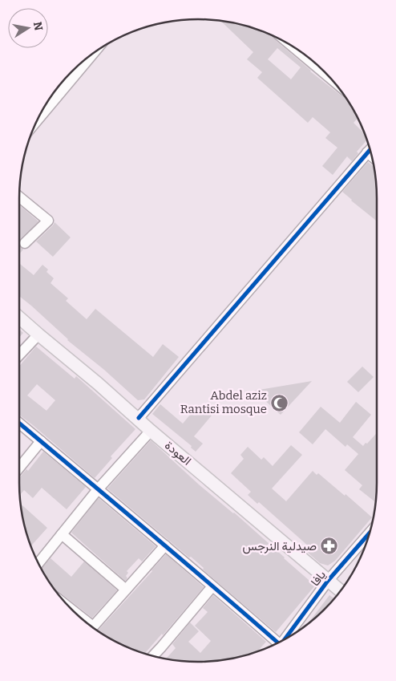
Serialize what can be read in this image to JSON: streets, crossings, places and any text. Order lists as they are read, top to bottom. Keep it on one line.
{"streets":{"main road":["العودة"],"street":["يافا"]},"crossings":[["العودة","يافا"]],"places":{"mosque":["Abdel aziz Rantisi mosque"],"pharmacy":["صيدلية النرجس"]},"north":"right"}
